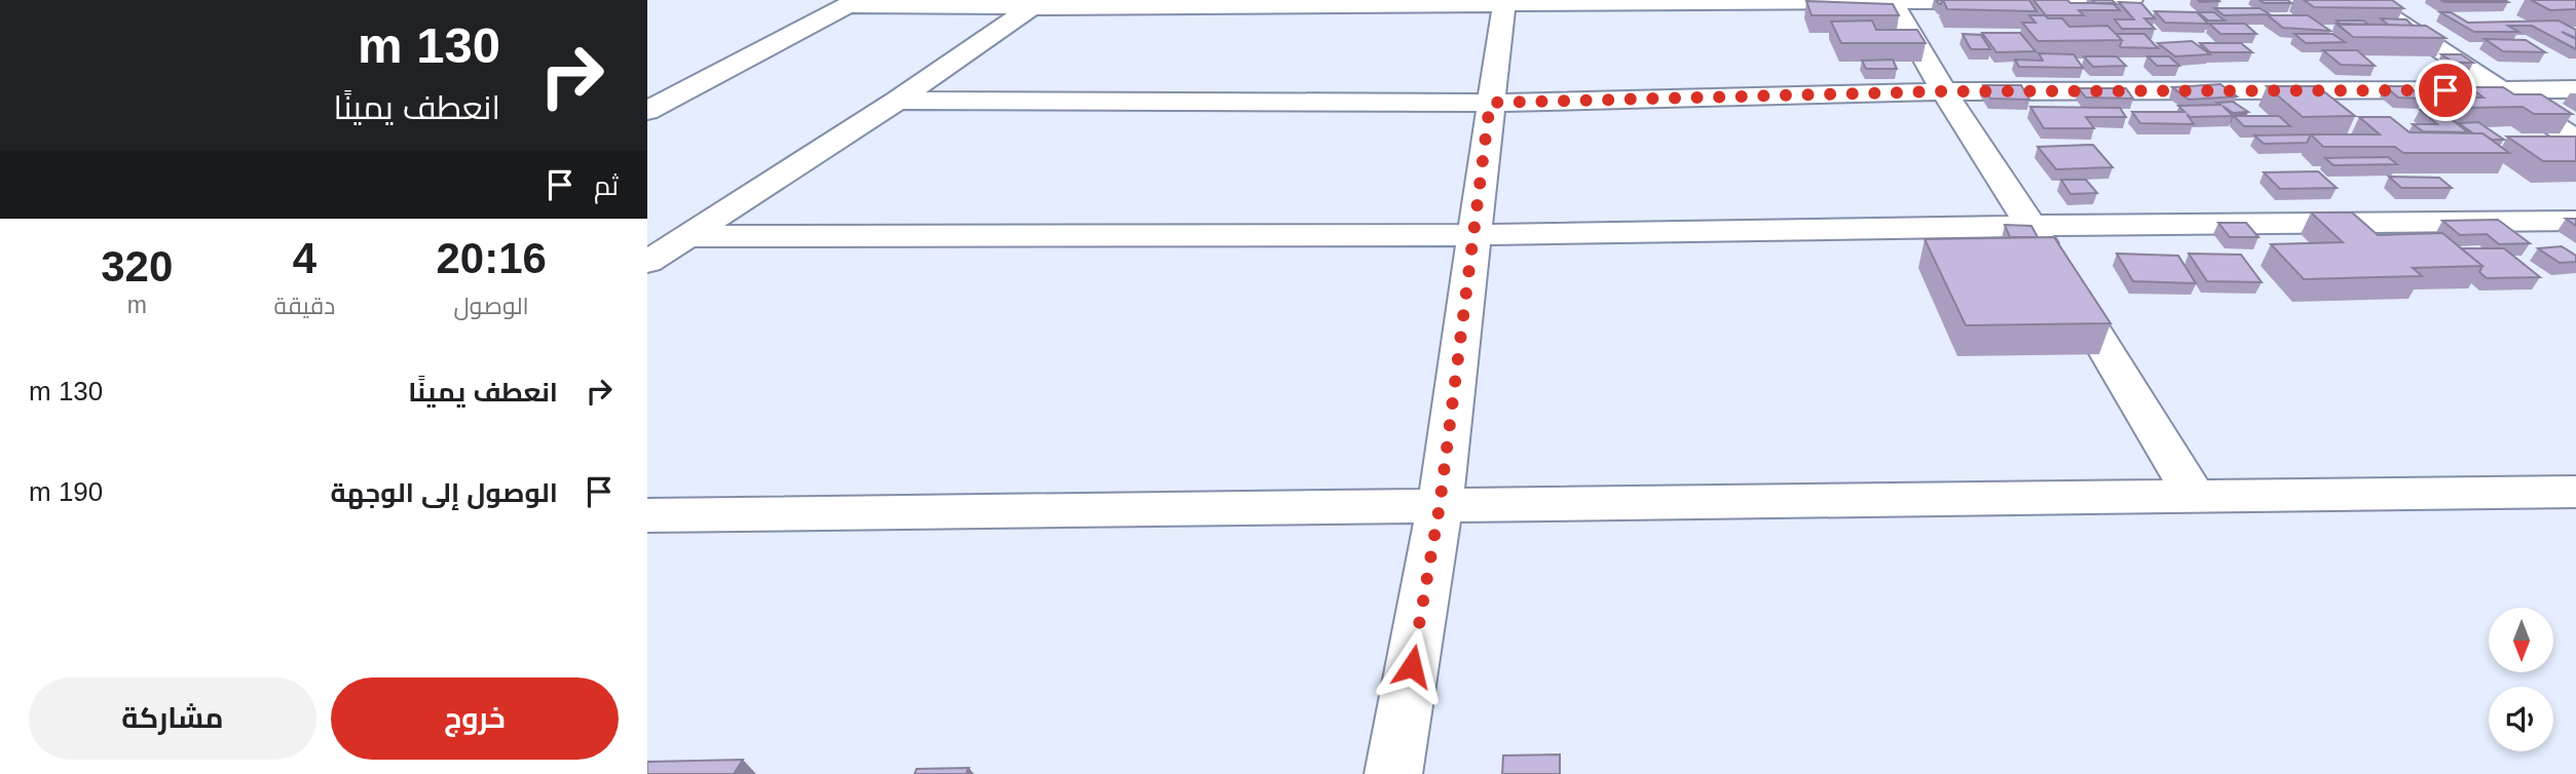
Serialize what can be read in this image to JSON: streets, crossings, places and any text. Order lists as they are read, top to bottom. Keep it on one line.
{"north":"bottom","page":{"turn":["130 m","انعطف يمينًا"],"then":"ثم","eta":["20:16","الوصول","4","دقيقة","320","m"],"list":[{"name":"انعطف يمينًا","value":"130 m"},{"name":"الوصول إلى الوجهة","value":"190 m"}],"buttons":["خروج","مشاركة"]}}
